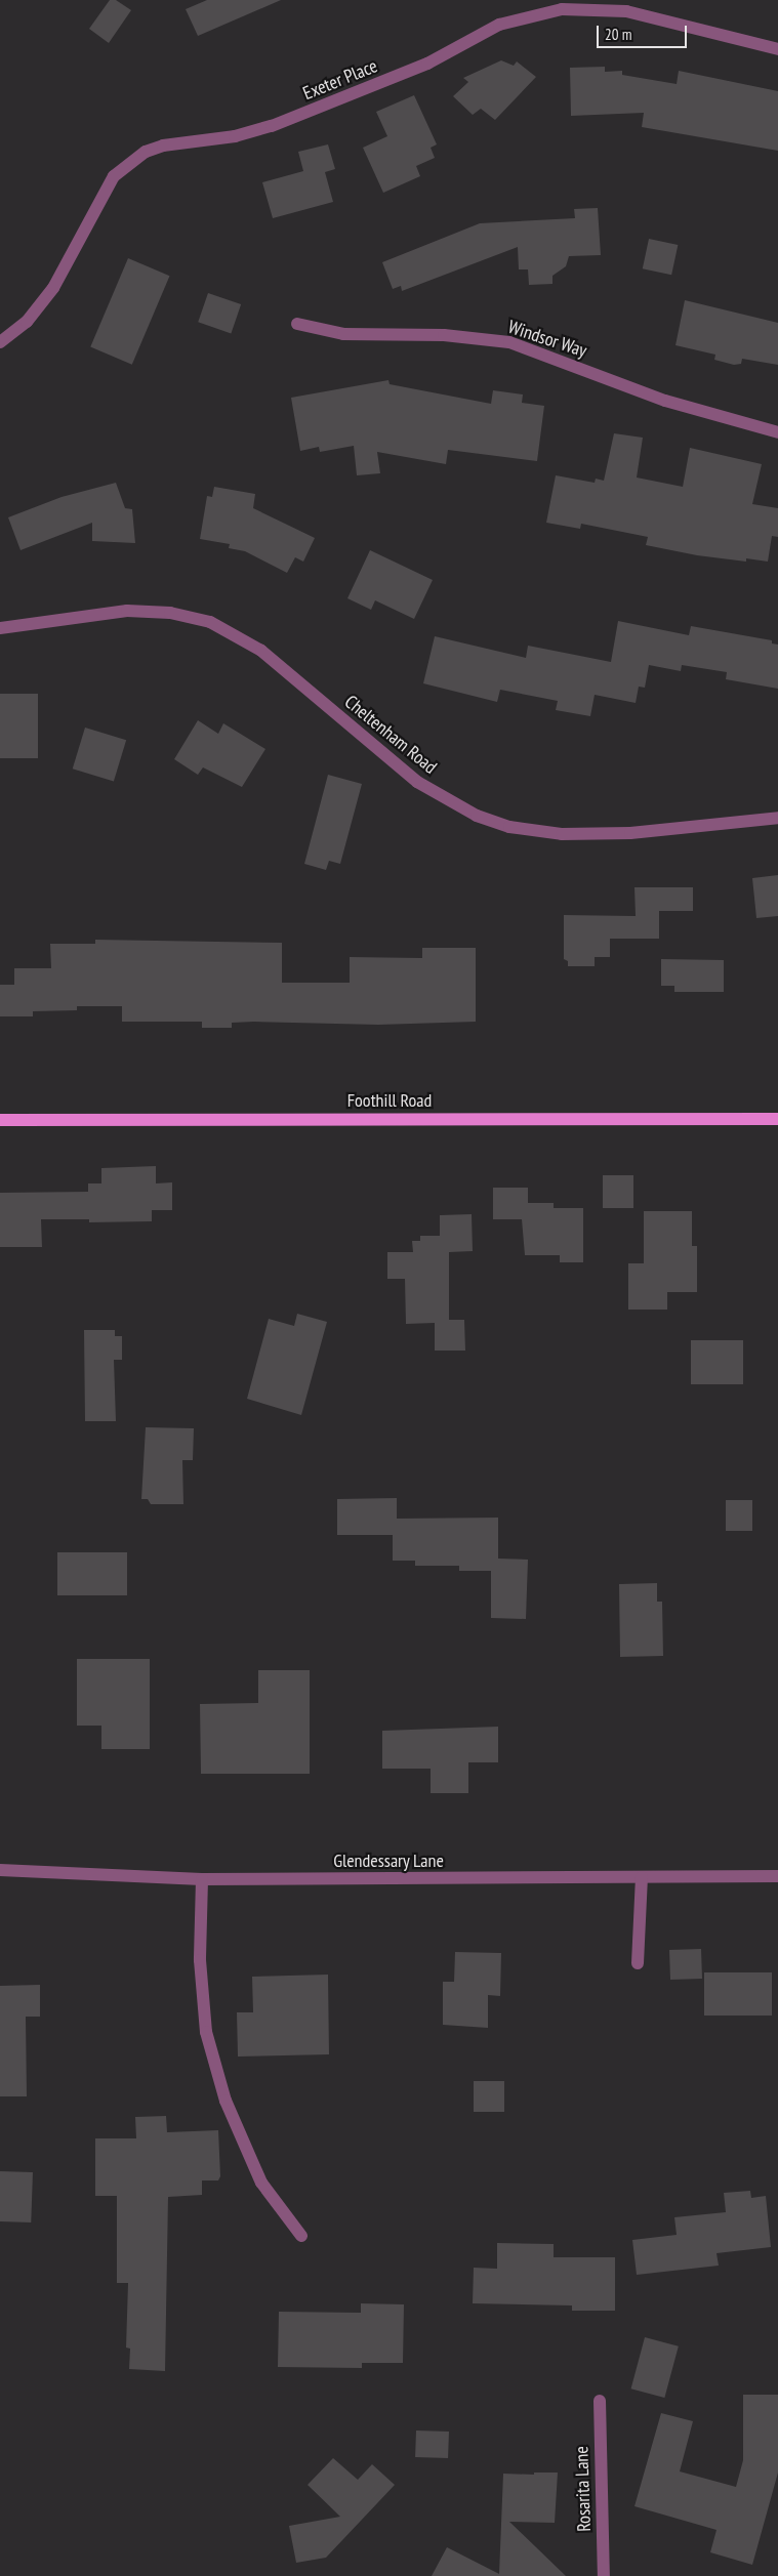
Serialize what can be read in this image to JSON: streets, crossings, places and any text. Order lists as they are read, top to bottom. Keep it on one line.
{"streets":{"main road":["Foothill Road"],"street":["Exeter Place","Windsor Way","Cheltenham Road","Glendessary Lane","Rosarita Lane"]},"scale_bar":"20 m"}
